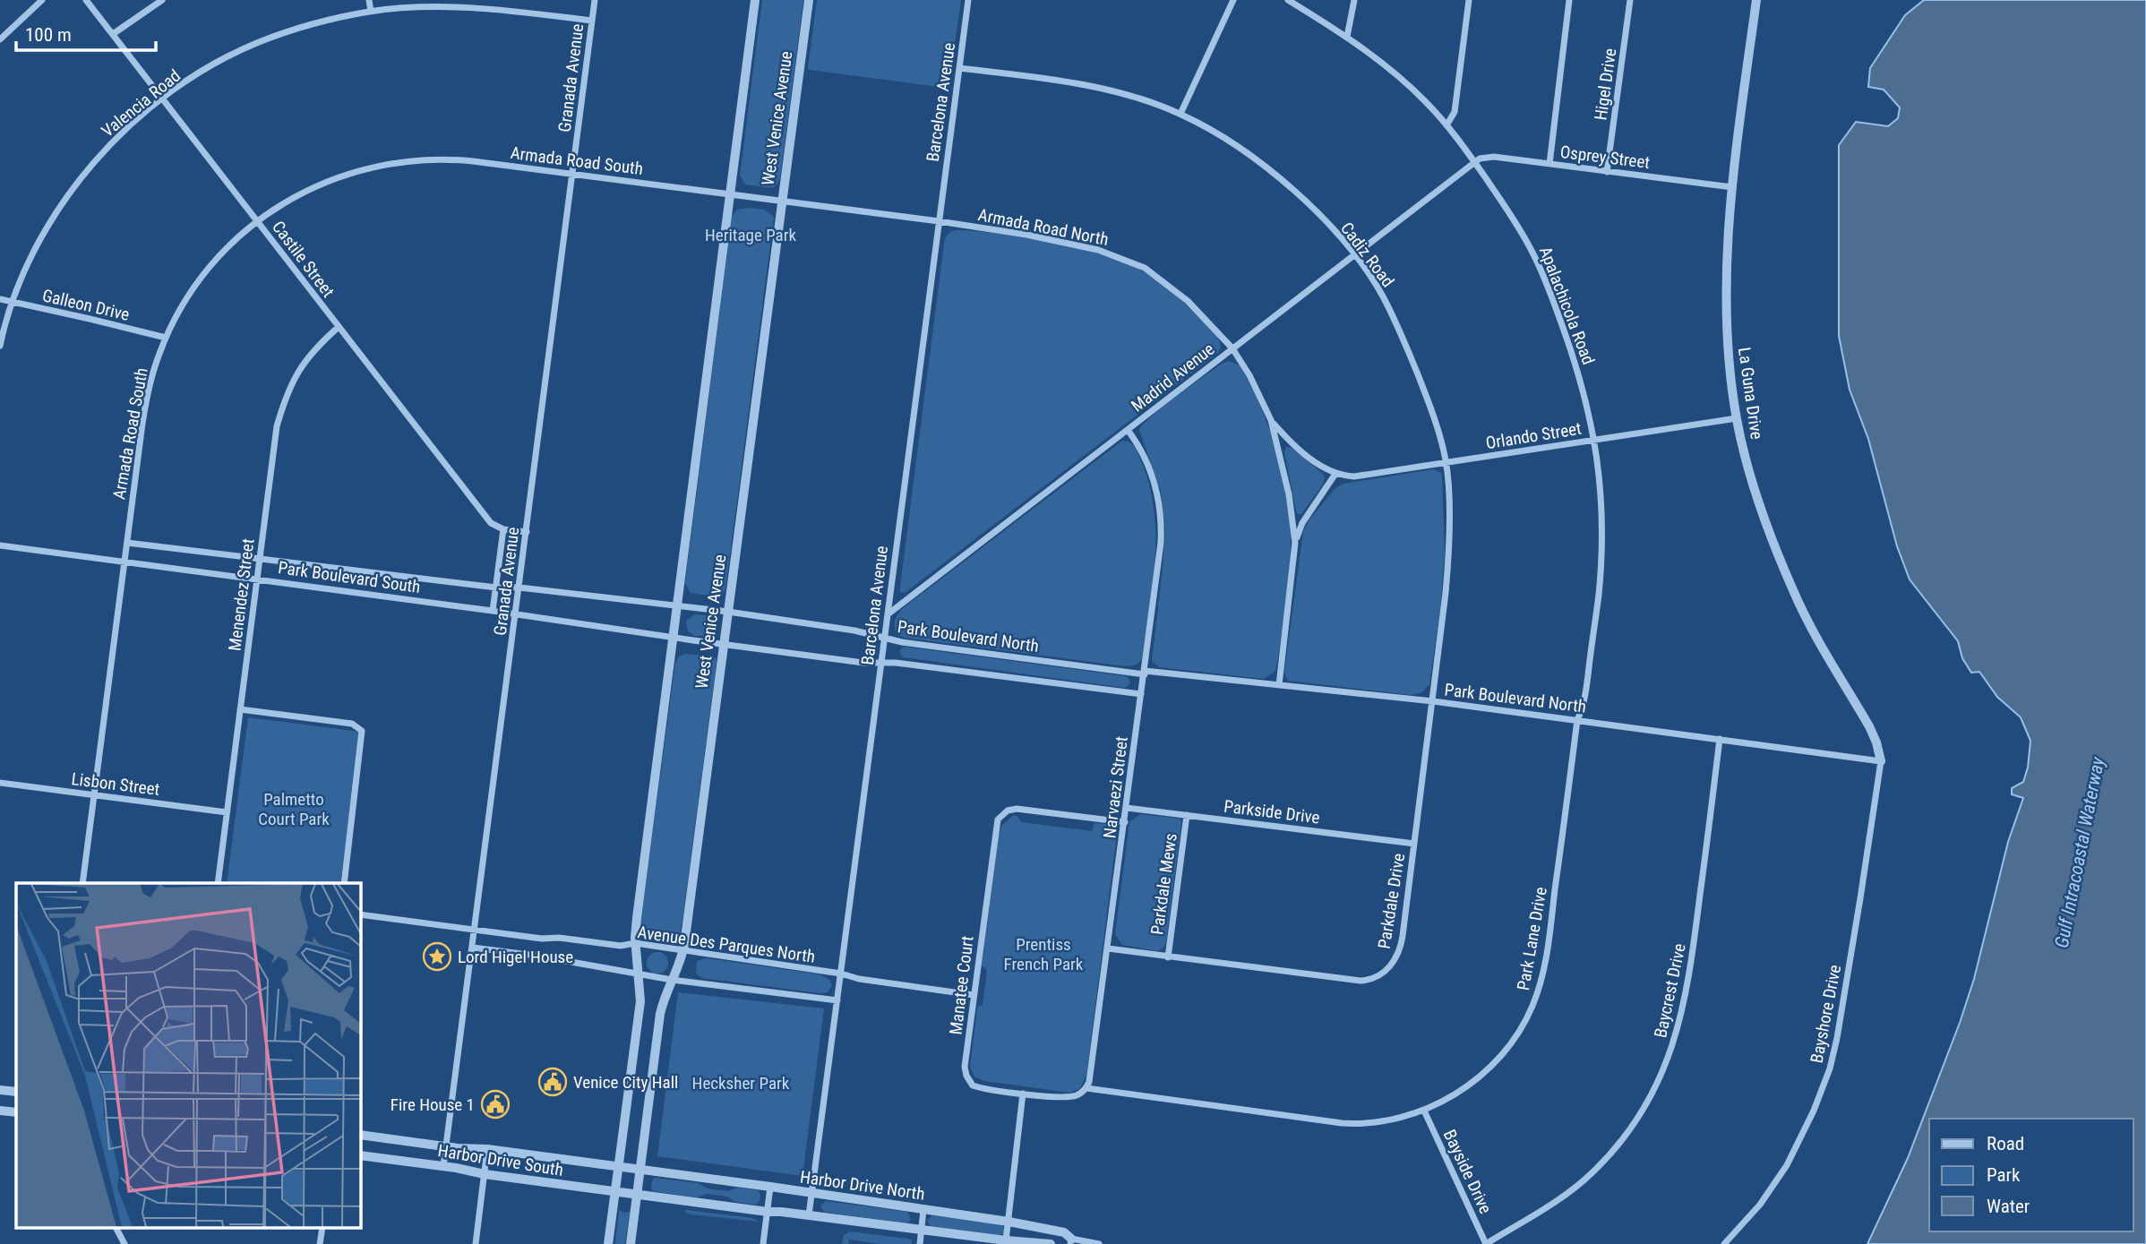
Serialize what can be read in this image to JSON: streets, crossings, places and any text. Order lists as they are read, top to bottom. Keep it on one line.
{"streets":{"street":["Granada Avenue","Higel Drive","Barcelona Avenue","Valencia Road","West Venice Avenue","Osprey Street","Armada Road South","Armada Road North","Cadiz Road","Castile Street","Galleon Drive","Apalachicola Road","Madrid Avenue","La Guna Drive","Orlando Street","Park Boulevard South","Menendez Street","Park Boulevard North","Lisbon Street","Narvaezi Street","Parkside Drive","Parkdale Mews","Parkdale Drive","Park Lane Drive","Avenue Des Parques North","Manatee Court","Baycrest Drive","Bayshore Drive","Harbor Drive South","Bayside Drive","Harbor Drive North"]},"crossings":[["Granada Avenue","Valencia Road"],["Granada Avenue","Armada Road South"],["Granada Avenue","Park Boulevard South"],["Granada Avenue","Avenue Des Parques North"],["Granada Avenue","Harbor Drive South"],["Higel Drive","Osprey Street"],["Barcelona Avenue","Armada Road North"],["Barcelona Avenue","Cadiz Road"],["Barcelona Avenue","Madrid Avenue"],["Barcelona Avenue","Park Boulevard North"],["Barcelona Avenue","Avenue Des Parques North"],["Barcelona Avenue","Harbor Drive North"],["Valencia Road","Castile Street"],["Valencia Road","Galleon Drive"],["West Venice Avenue","Armada Road South"],["West Venice Avenue","Armada Road North"],["West Venice Avenue","Park Boulevard South"],["West Venice Avenue","Park Boulevard North"],["West Venice Avenue","Avenue Des Parques North"],["West Venice Avenue","Harbor Drive South"],["West Venice Avenue","Harbor Drive North"],["Osprey Street","Apalachicola Road"],["Osprey Street","Madrid Avenue"],["Osprey Street","La Guna Drive"],["Armada Road South","Armada Road North"],["Armada Road South","Castile Street"],["Armada Road South","Galleon Drive"],["Armada Road South","Park Boulevard South"],["Armada Road South","Lisbon Street"],["Armada Road North","Madrid Avenue"],["Armada Road North","Park Boulevard North"],["Cadiz Road","Madrid Avenue"],["Cadiz Road","Orlando Street"],["Cadiz Road","Park Boulevard North"],["Cadiz Road","Parkdale Drive"],["Castile Street","Menendez Street"],["Apalachicola Road","Madrid Avenue"],["Apalachicola Road","Orlando Street"],["Apalachicola Road","Park Boulevard North"],["Apalachicola Road","Park Lane Drive"],["Madrid Avenue","Narvaezi Street"],["La Guna Drive","Orlando Street"],["La Guna Drive","Park Boulevard North"],["La Guna Drive","Bayshore Drive"],["Park Boulevard South","Menendez Street"],["Park Boulevard South","Park Boulevard North"],["Menendez Street","Lisbon Street"],["Park Boulevard North","Narvaezi Street"],["Park Boulevard North","Parkdale Drive"],["Park Boulevard North","Park Lane Drive"],["Park Boulevard North","Baycrest Drive"],["Park Boulevard North","Bayshore Drive"],["Narvaezi Street","Parkside Drive"],["Narvaezi Street","Parkdale Drive"],["Narvaezi Street","Park Lane Drive"],["Narvaezi Street","Manatee Court"],["Parkside Drive","Parkdale Mews"],["Parkside Drive","Parkdale Drive"],["Parkdale Mews","Parkdale Drive"],["Park Lane Drive","Bayside Drive"],["Avenue Des Parques North","Manatee Court"],["Baycrest Drive","Bayside Drive"],["Harbor Drive South","Harbor Drive North"]],"water":["Gulf Intracoastal Waterway"],"parks":["Heritage Park","Palmetto Court Park","Prentiss French Park","Hecksher Park"],"places":{"place":["Lord Higel House"],"public building":["Venice City Hall","Fire House 1"]},"legend":["Road","Park","Water"],"scale_bar":"100 m"}
